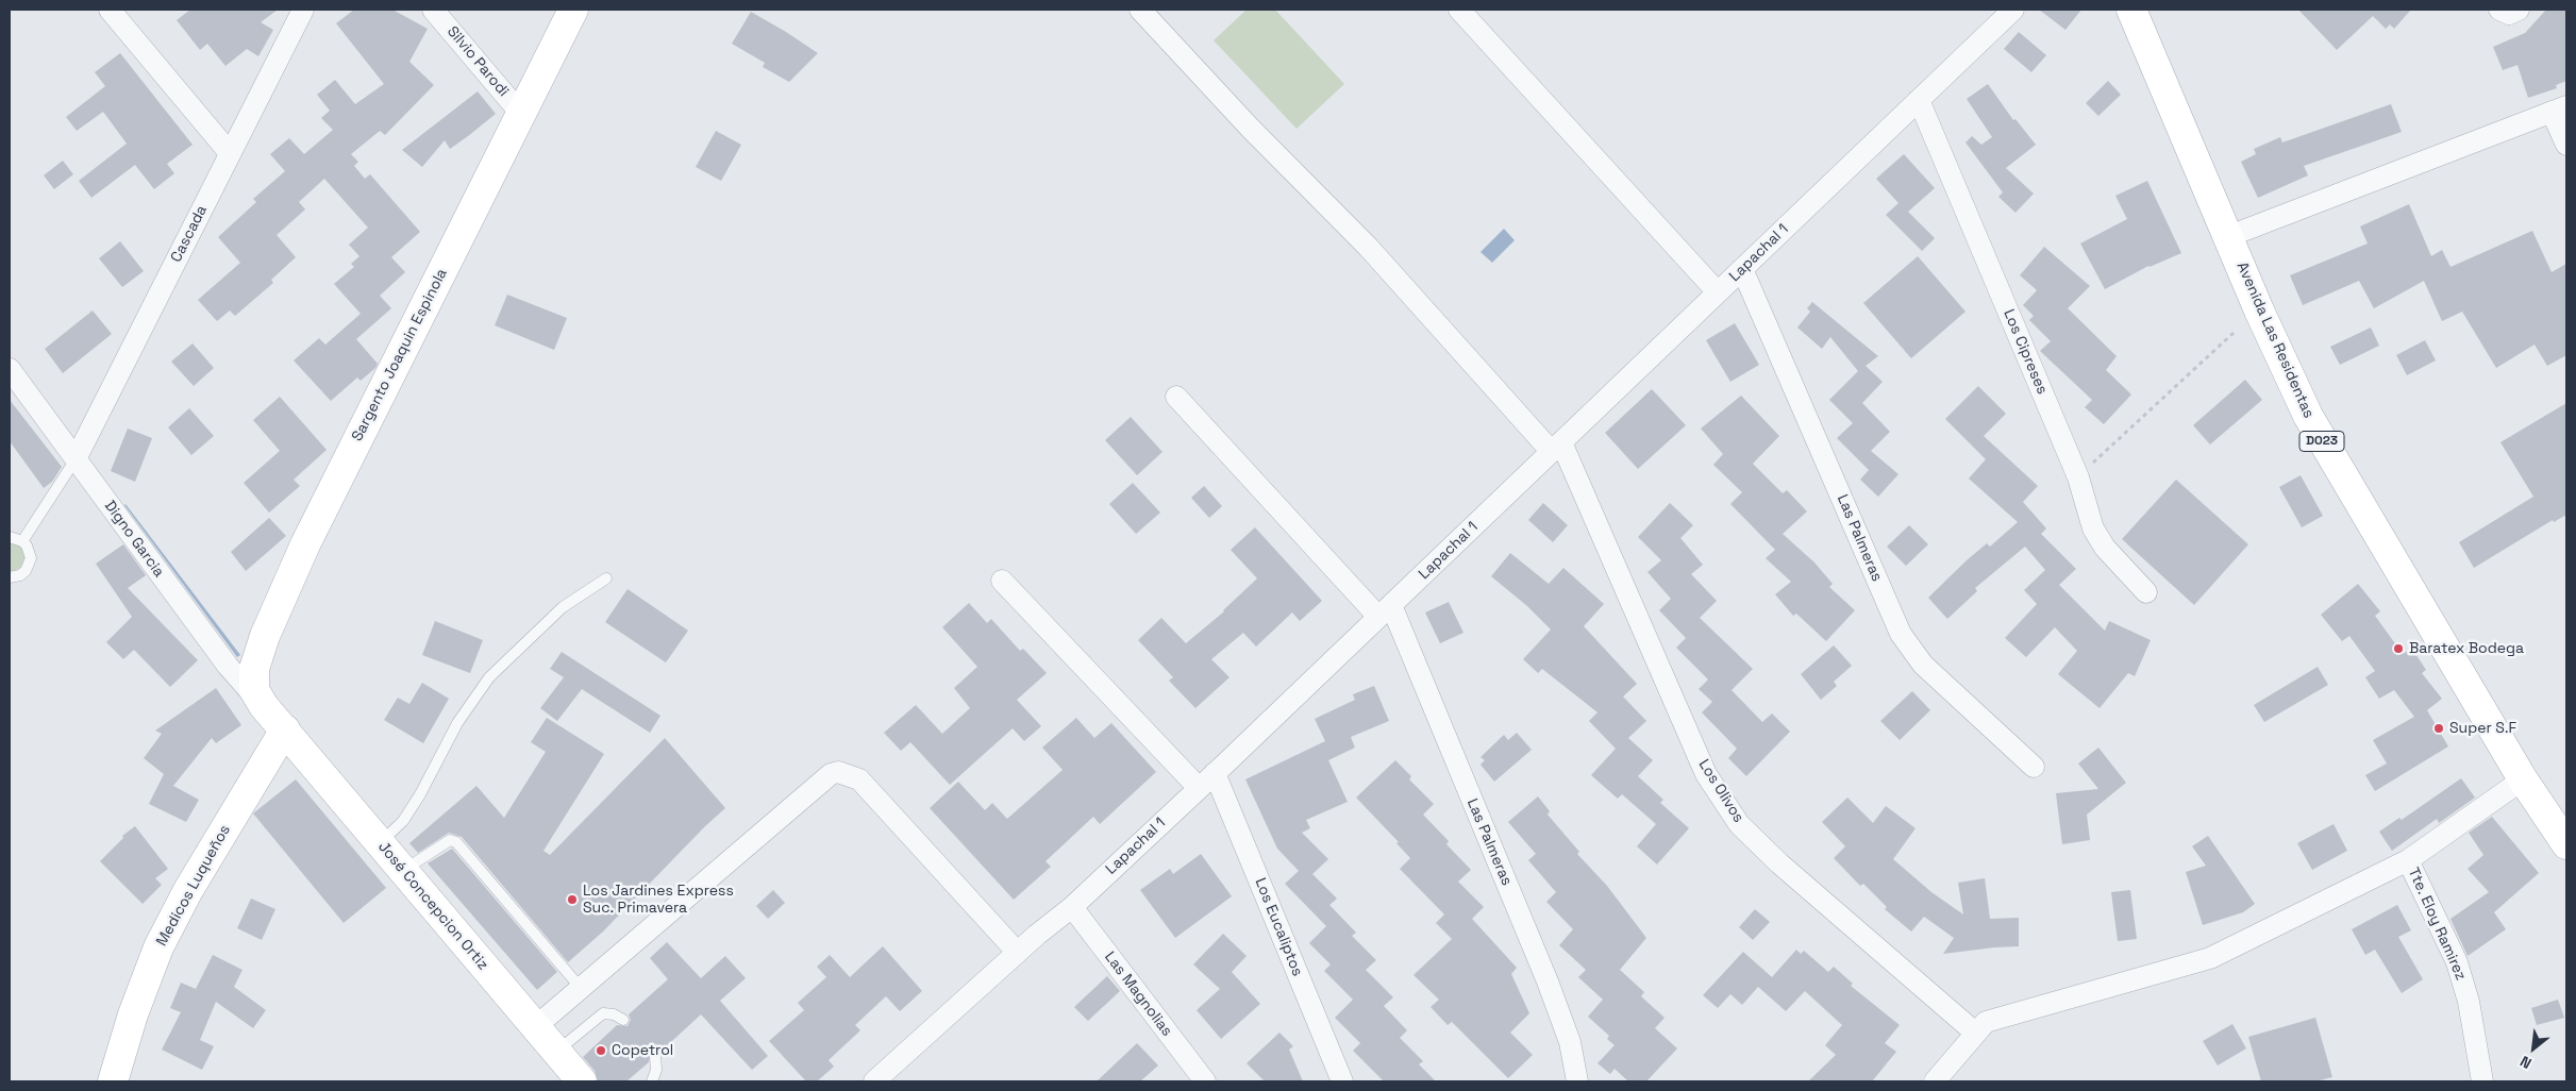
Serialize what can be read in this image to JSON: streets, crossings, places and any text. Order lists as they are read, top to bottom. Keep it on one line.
{"streets":{"street":["Silvio Parodi","Cascada","Lapachal 1","Avenida Las Residentas","Los Cipreses","Sargento Joaquin Espinola","D023","Las Palmeras","Digno Garcia","Los Olivos","Medicos Luqueños","José Concepcion Ortiz","Tte. Eloy Ramirez","Los Eucaliptos","Las Magnolias"]},"crossings":[["Silvio Parodi","Sargento Joaquin Espinola"],["Cascada","Digno Garcia"],["Lapachal 1","Los Cipreses"],["Lapachal 1","Las Palmeras"],["Lapachal 1","Los Olivos"],["Lapachal 1","Los Eucaliptos"],["Lapachal 1","Las Magnolias"],["Sargento Joaquin Espinola","Digno Garcia"],["Sargento Joaquin Espinola","José Concepcion Ortiz"],["Digno Garcia","José Concepcion Ortiz"],["Medicos Luqueños","José Concepcion Ortiz"]],"places":["Baratex Bodega","Super S.F","Los Jardines Express Suc. Primavera","Copetrol"],"north":"bottom left"}
